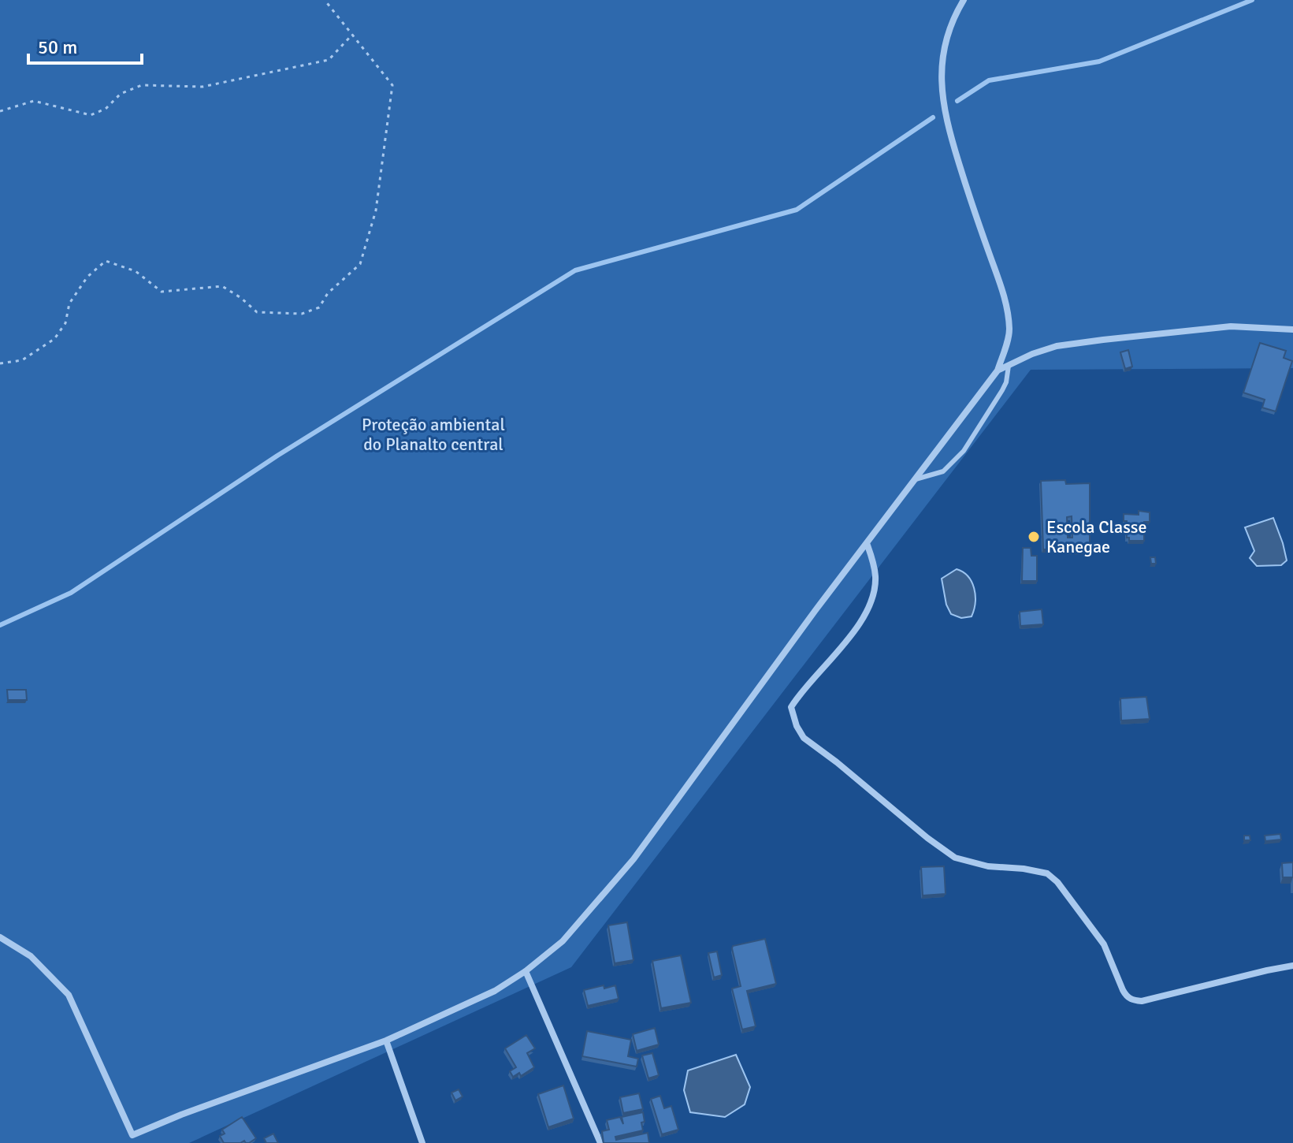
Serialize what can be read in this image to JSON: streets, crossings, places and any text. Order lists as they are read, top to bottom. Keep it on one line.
{"parks":["Proteção ambiental do Planalto central"],"places":["Escola Classe Kanegae"],"scale_bar":"50 m"}
